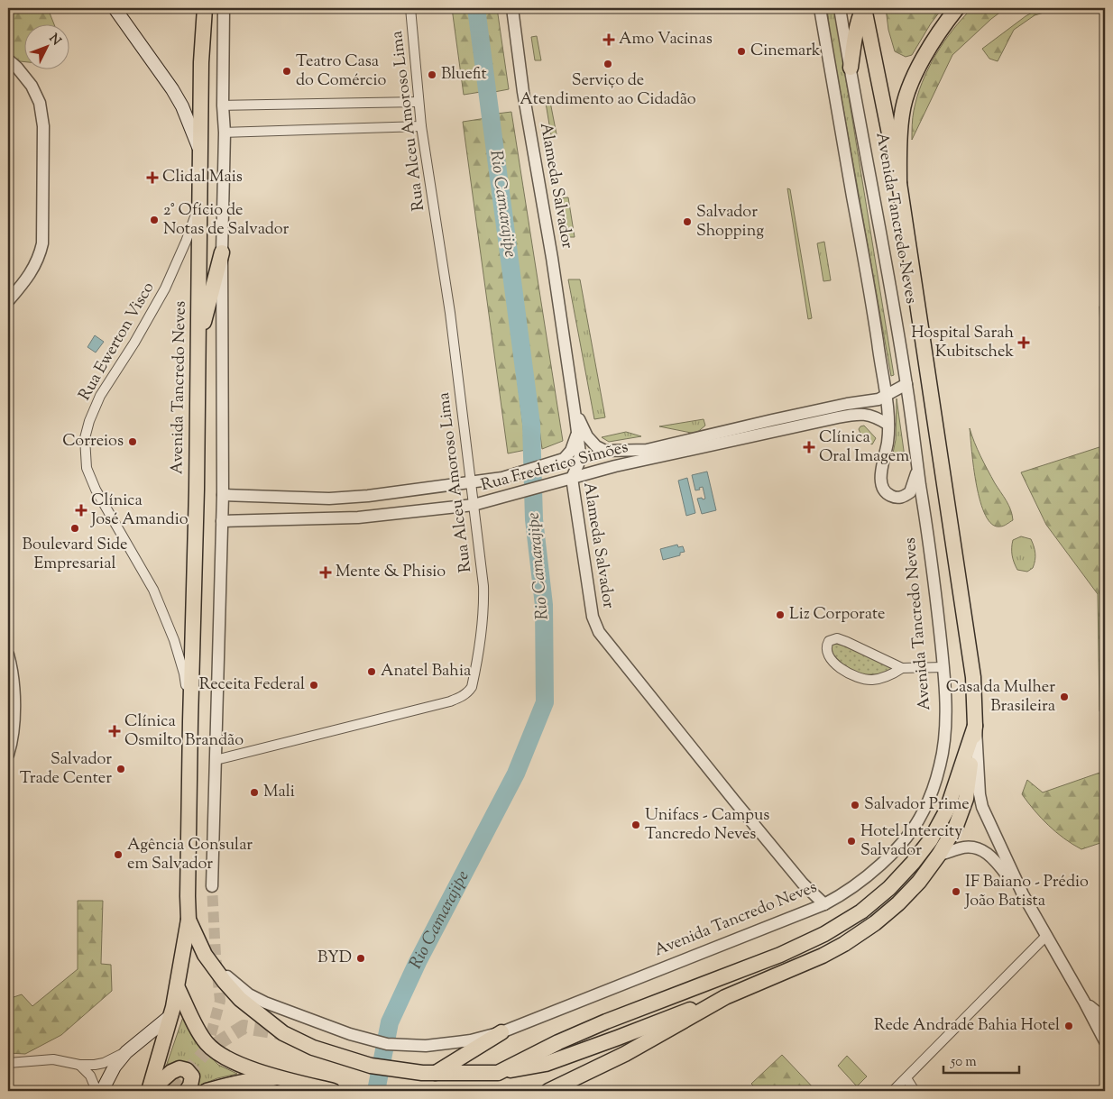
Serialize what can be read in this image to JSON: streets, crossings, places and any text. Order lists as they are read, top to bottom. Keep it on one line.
{"streets":{"main road":["Avenida Tancredo Neves"],"street":["Rua Alceu Amoroso Lima","Alameda Salvador","Rua Ewerton Visco","Rua Frederico Simões"]},"crossings":[["Rua Alceu Amoroso Lima","Rua Frederico Simões"],["Alameda Salvador","Avenida Tancredo Neves"],["Alameda Salvador","Rua Frederico Simões"],["Avenida Tancredo Neves","Rua Ewerton Visco"],["Avenida Tancredo Neves","Rua Frederico Simões"]],"water":["Rio Camarajipe"],"places":{"health":["Amo Vacinas","Clidal Mais","Hospital Sarah Kubitschek","Clínica Oral Imagem","Clínica José Amandio","Mente & Phisio","Clínica Osmilto Brandão"],"other":["Cinemark","Serviço de Atendimento ao Cidadão","Teatro Casa do Comércio","Bluefit","2° Ofício de Notas de Salvador","Salvador Shopping","Correios","Boulevard Side Empresarial","Liz Corporate","Anatel Bahia","Receita Federal","Casa da Mulher Brasileira","Salvador Trade Center","Mali","Salvador Prime","Unifacs - Campus Tancredo Neves","Hotel Intercity Salvador","Agência Consular em Salvador","IF Baiano - Prédio João Batista","BYD","Rede Andrade Bahia Hotel"]},"scale_bar":"50 m","north":"top right"}
